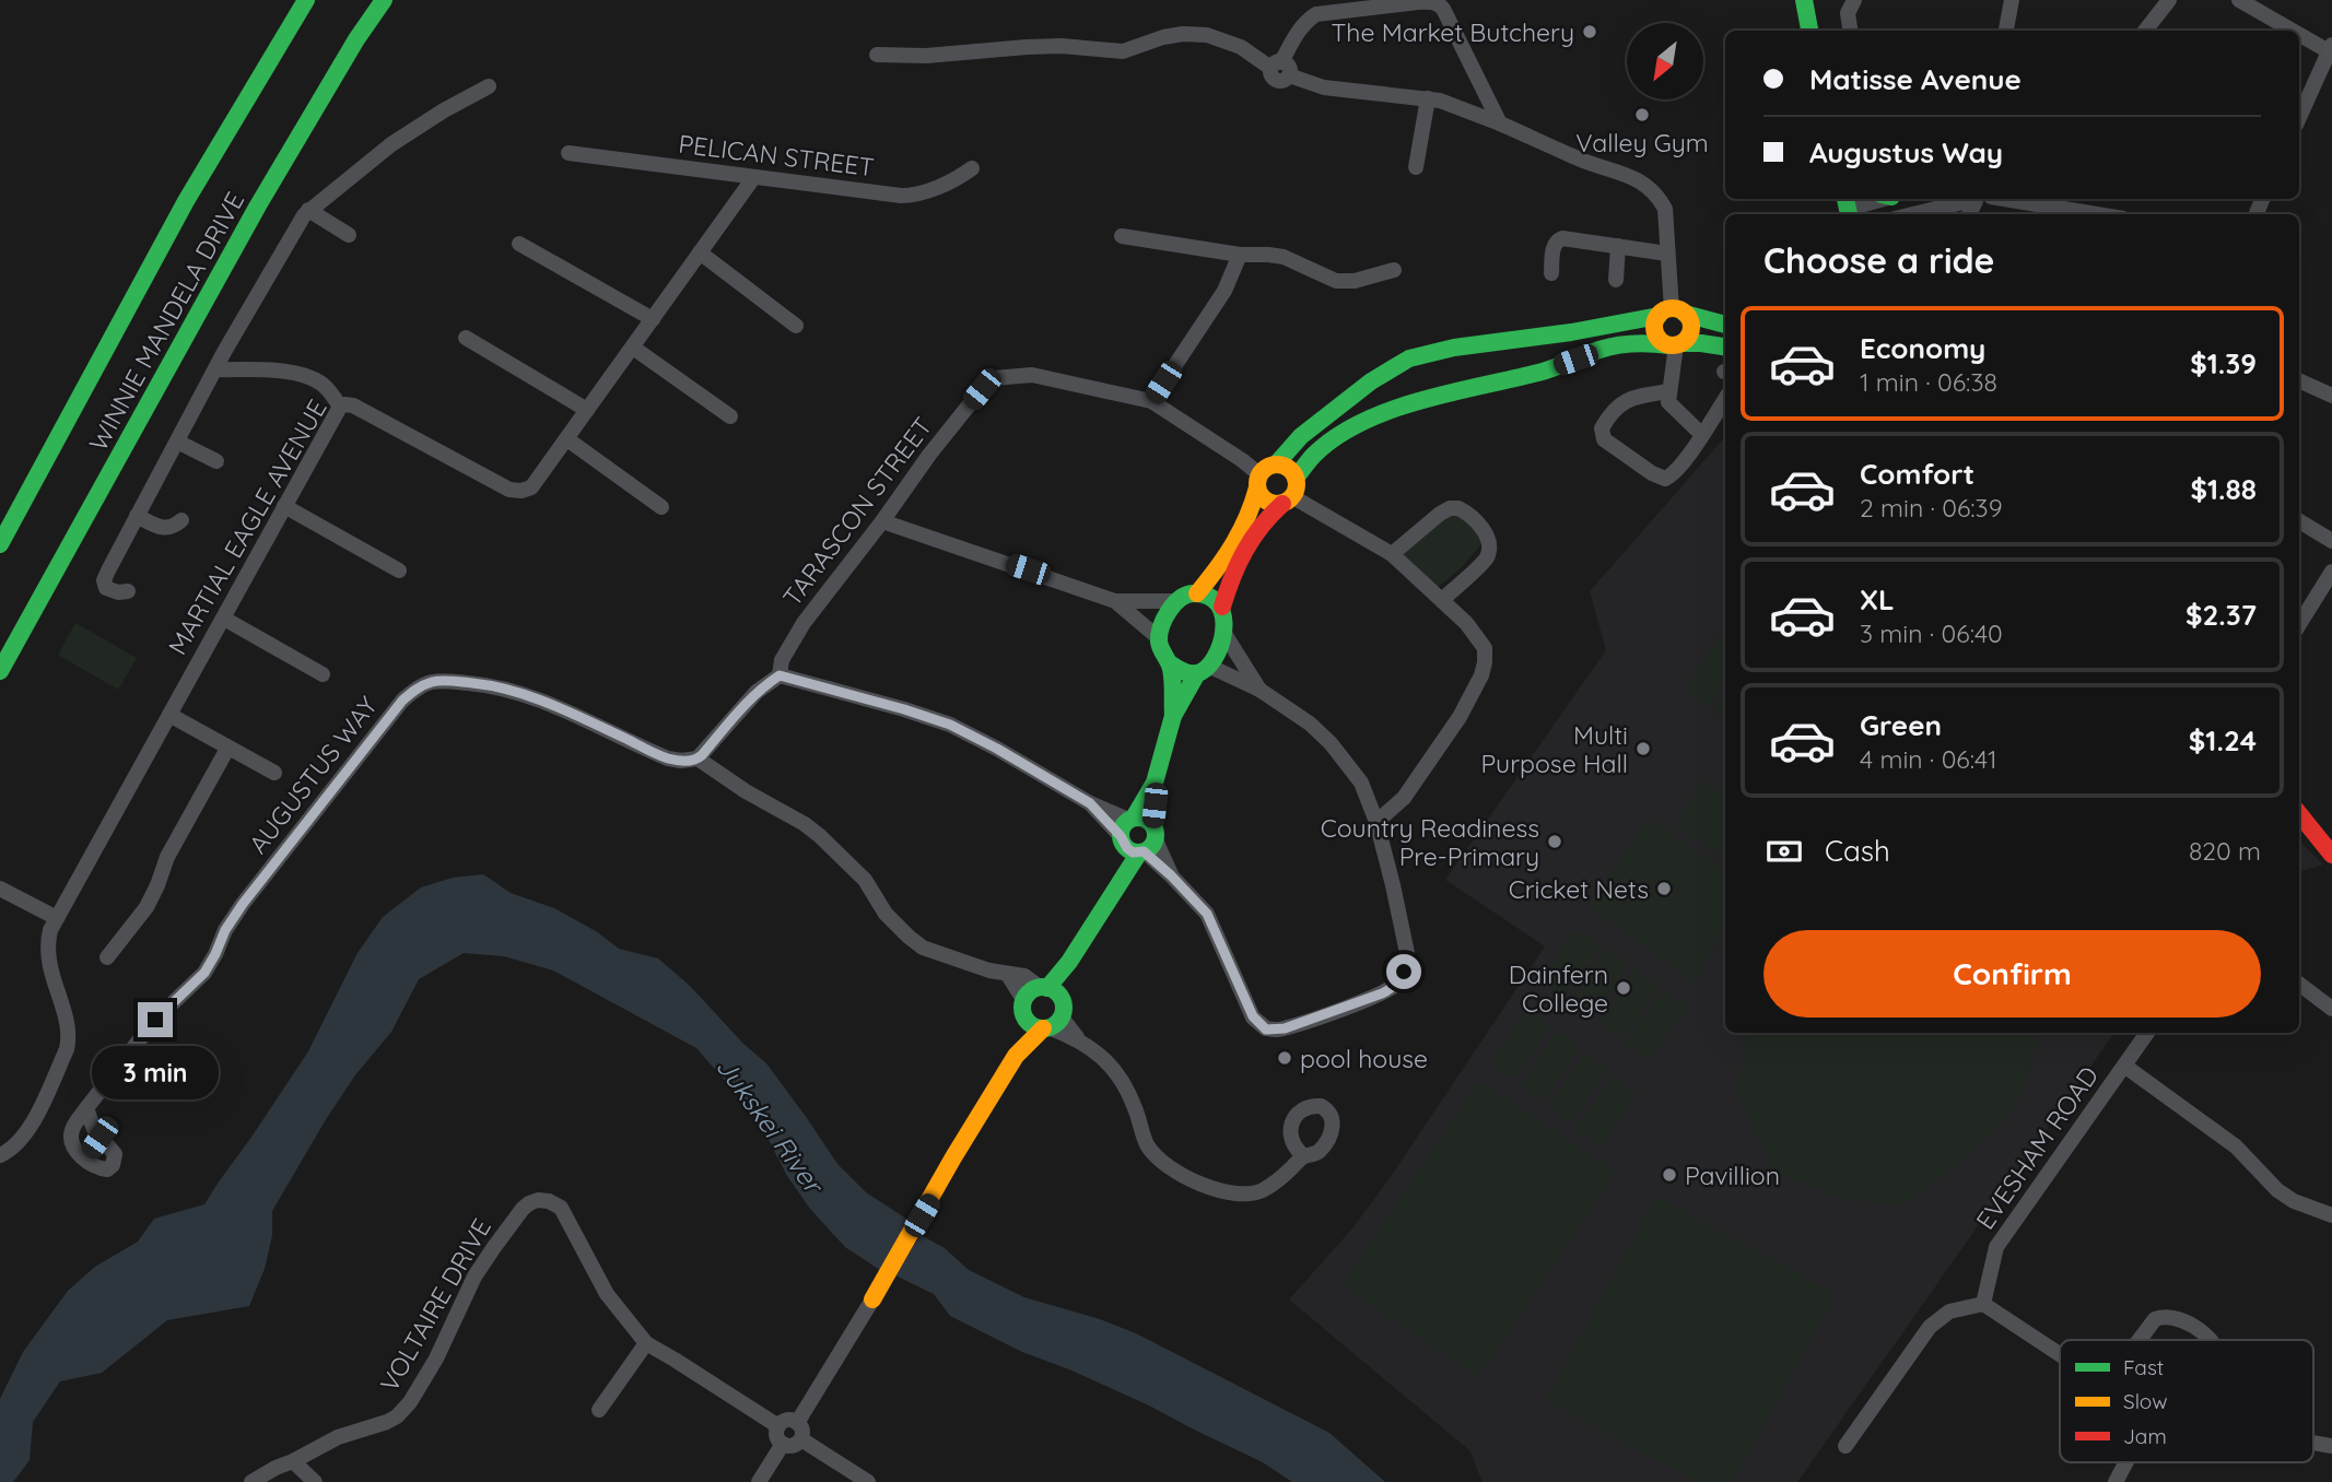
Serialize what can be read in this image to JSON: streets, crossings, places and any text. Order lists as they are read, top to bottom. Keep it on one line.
{"streets":{"street":["PELICAN STREET","WINNIE MANDELA DRIVE","TARASCON STREET","MARTIAL EAGLE AVENUE","AUGUSTUS WAY","EVESHAM ROAD","VOLTAIRE DRIVE"]},"crossings":[["PELICAN STREET","MARTIAL EAGLE AVENUE"],["TARASCON STREET","AUGUSTUS WAY"]],"water":["Jukskei River"],"places":["The Market Butchery","Valley Gym","Multi Purpose Hall","Country Readiness Pre-Primary","Cricket Nets","Dainfern College","pool house","Pavillion"],"legend":["Fast","Slow","Jam"],"north":"bottom left","page":{"banner":["Matisse Avenue","Augustus Way"],"heading":"Choose a ride","list":[{"name":"Economy","note":"1 min · 06:38","value":"$1.39"},{"name":"Comfort","note":"2 min · 06:39","value":"$1.88"},{"name":"XL","note":"3 min · 06:40","value":"$2.37"},{"name":"Green","note":"4 min · 06:41","value":"$1.24"}],"pay":["Cash","820 m"],"buttons":"Confirm","bubble":"3 min"}}
